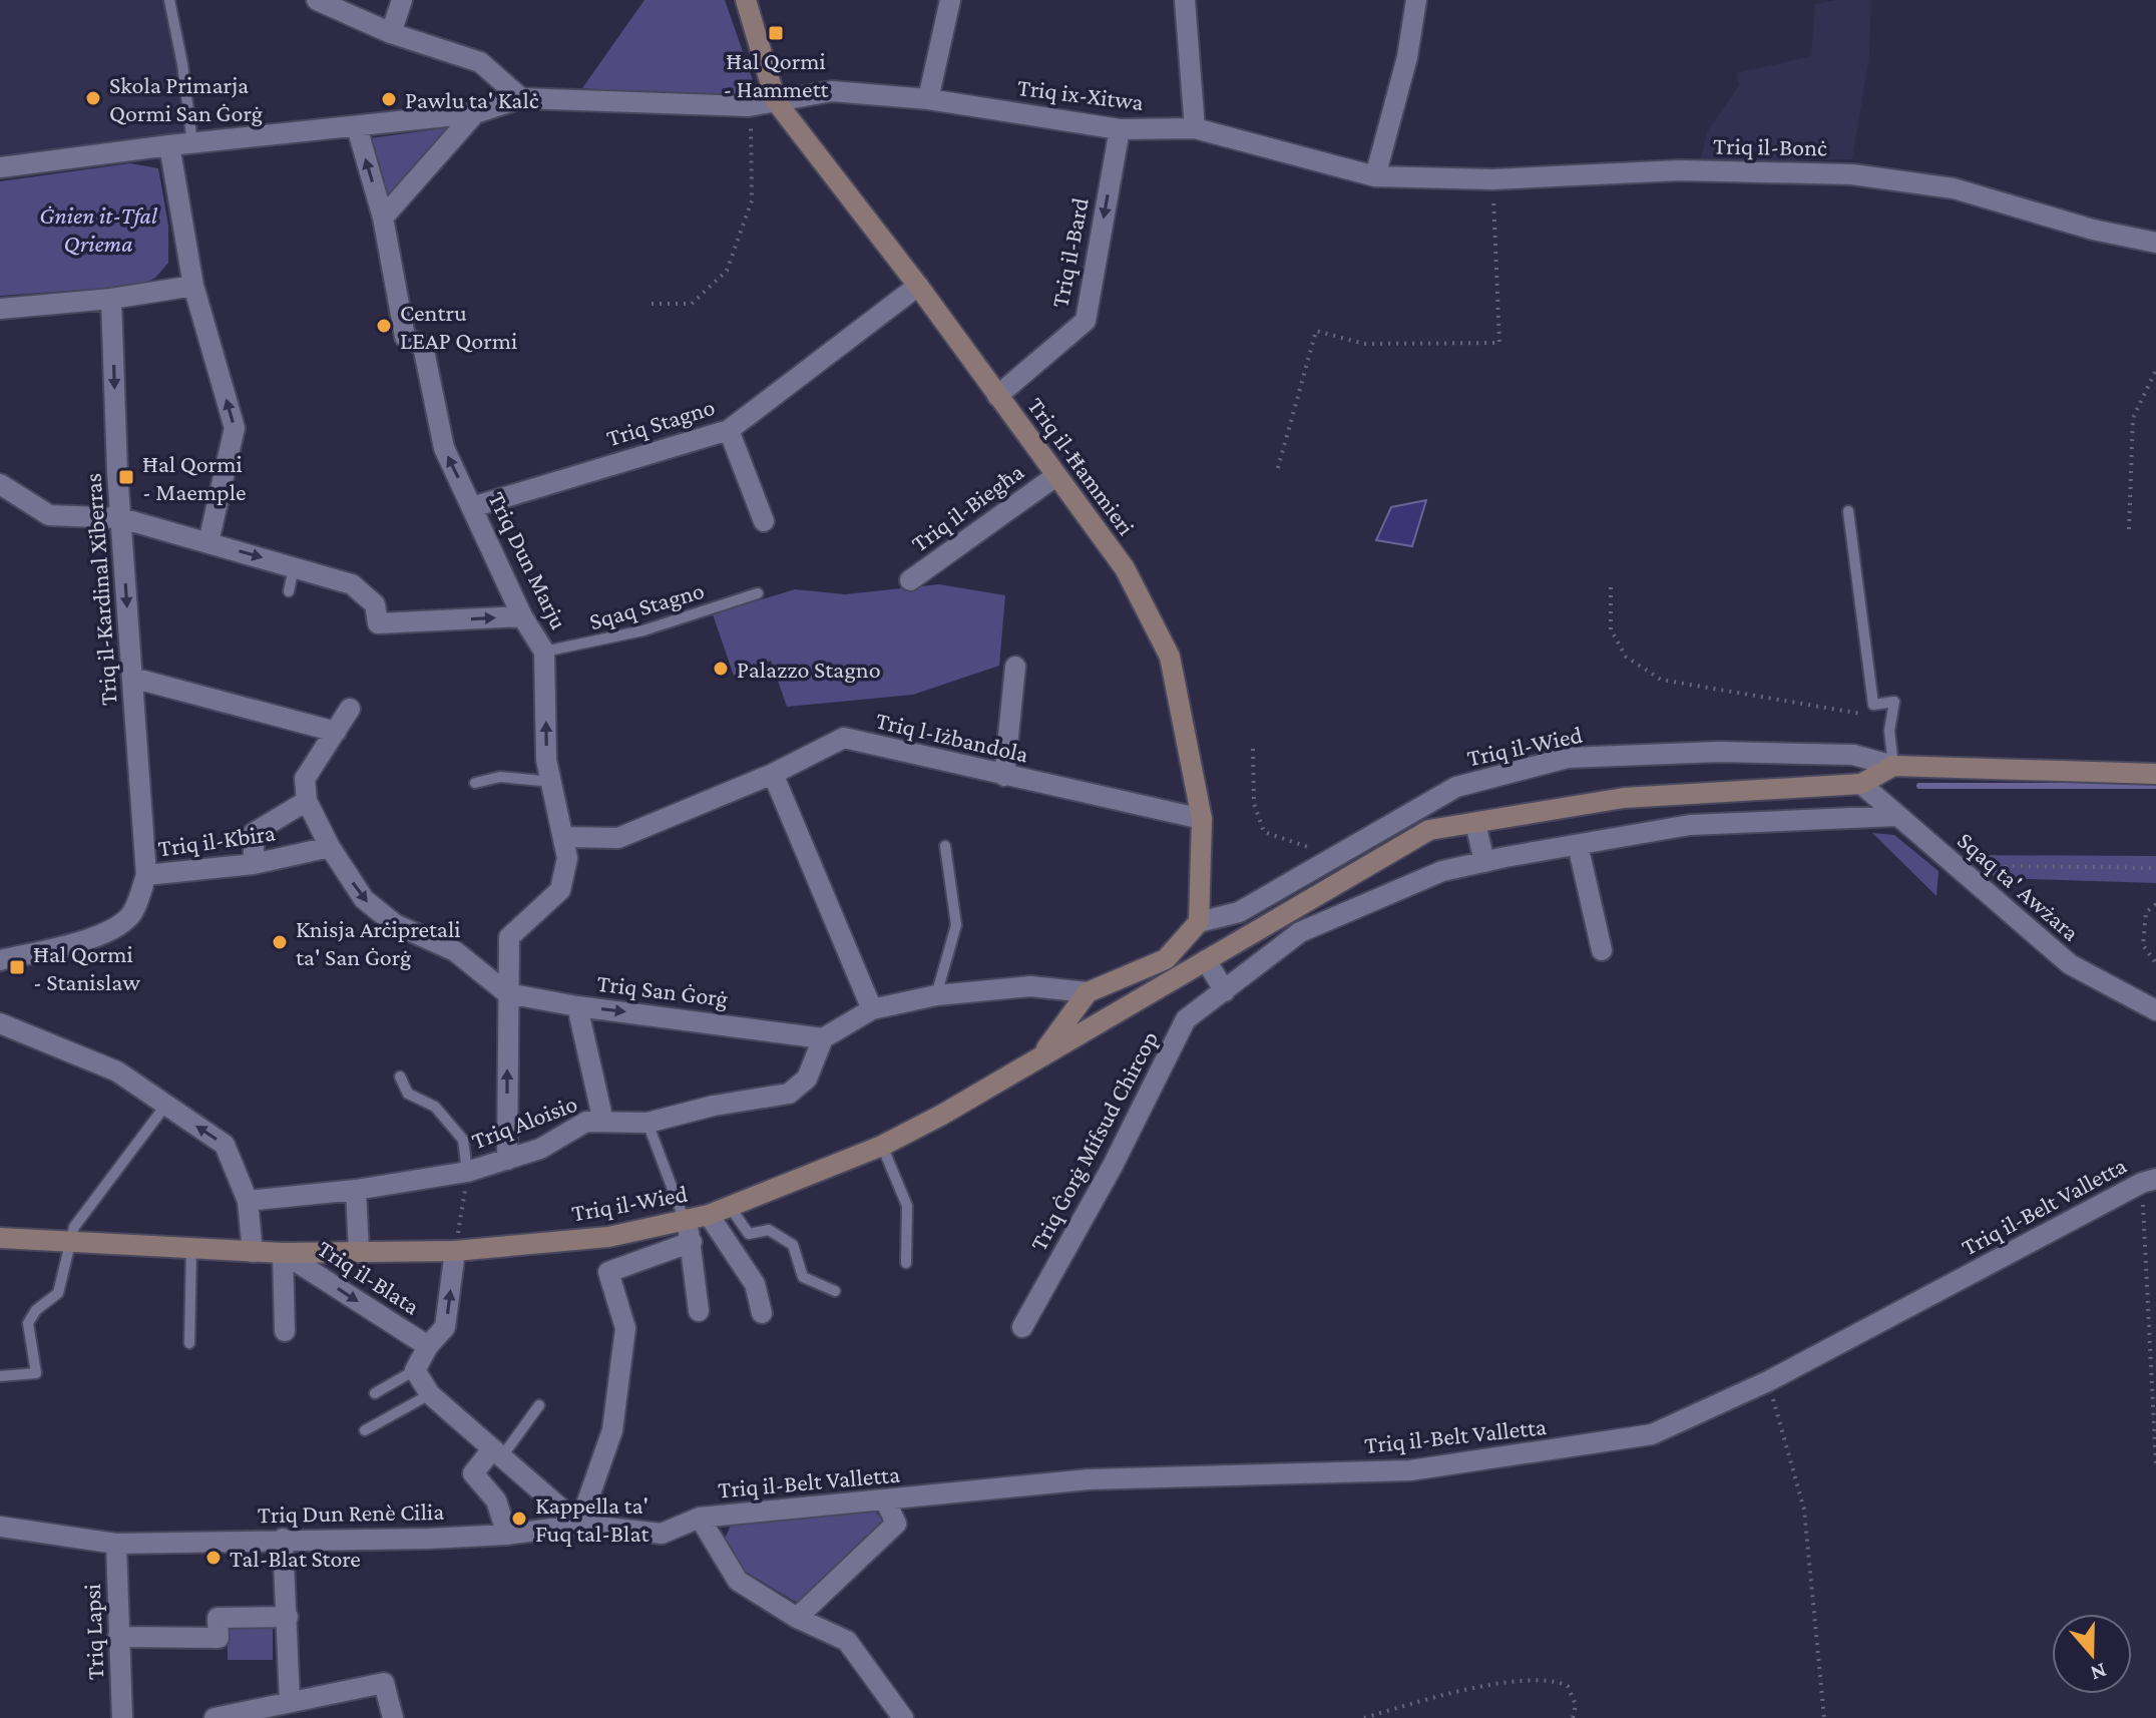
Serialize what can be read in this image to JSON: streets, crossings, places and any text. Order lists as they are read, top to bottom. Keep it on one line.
{"streets":{"street":["Triq ix-Xitwa","Triq il-Bonċ","Triq il-Bard","Triq Stagno","Triq il-Ħammieri","Triq il-Biegħa","Triq Dun Marju","Triq il-Kardinal Xiberras","Triq l-Iżbandola","Triq il-Wied","Triq il-Kbira","Sqaq ta' Awżara","Triq San Ġorġ","Triq Aloisio","Triq Ġorġ Mifsud Chircop","Triq il-Belt Valletta","Triq il-Blata","Triq Dun Renè Cilia","Triq Lapsi"],"lane":["Sqaq Stagno"]},"crossings":[["Triq ix-Xitwa","Triq il-Bonċ"],["Triq ix-Xitwa","Triq il-Bard"],["Triq ix-Xitwa","Triq il-Ħammieri"],["Triq il-Bard","Triq il-Ħammieri"],["Triq Stagno","Triq il-Ħammieri"],["Triq Stagno","Triq Dun Marju"],["Triq il-Ħammieri","Triq il-Biegħa"],["Triq il-Ħammieri","Triq l-Iżbandola"],["Triq il-Ħammieri","Triq il-Wied"],["Triq Dun Marju","Sqaq Stagno"],["Triq Dun Marju","Triq l-Iżbandola"],["Triq Dun Marju","Triq San Ġorġ"],["Triq Dun Marju","Triq Aloisio"],["Triq il-Kardinal Xiberras","Triq il-Kbira"],["Triq il-Wied","Sqaq ta' Awżara"],["Triq il-Wied","Triq il-Blata"],["Triq il-Kbira","Triq San Ġorġ"],["Triq San Ġorġ","Triq Aloisio"],["Triq il-Belt Valletta","Triq Dun Renè Cilia"],["Triq Dun Renè Cilia","Triq Lapsi"]],"one_way":["Triq il-Bard","Triq Dun Marju","Triq San Ġorġ"],"parks":["Ġnien it-Tfal Qriema"],"places":{"transit":["Ħal Qormi - Hammett","Ħal Qormi - Maemple","Ħal Qormi - Stanislaw"],"other":["Skola Primarja Qormi San Ġorġ","Pawlu ta' Kalċ","Centru LEAP Qormi","Palazzo Stagno","Knisja Arċipretali ta' San Ġorġ","Kappella ta' Fuq tal-Blat","Tal-Blat Store"]},"north":"bottom"}
